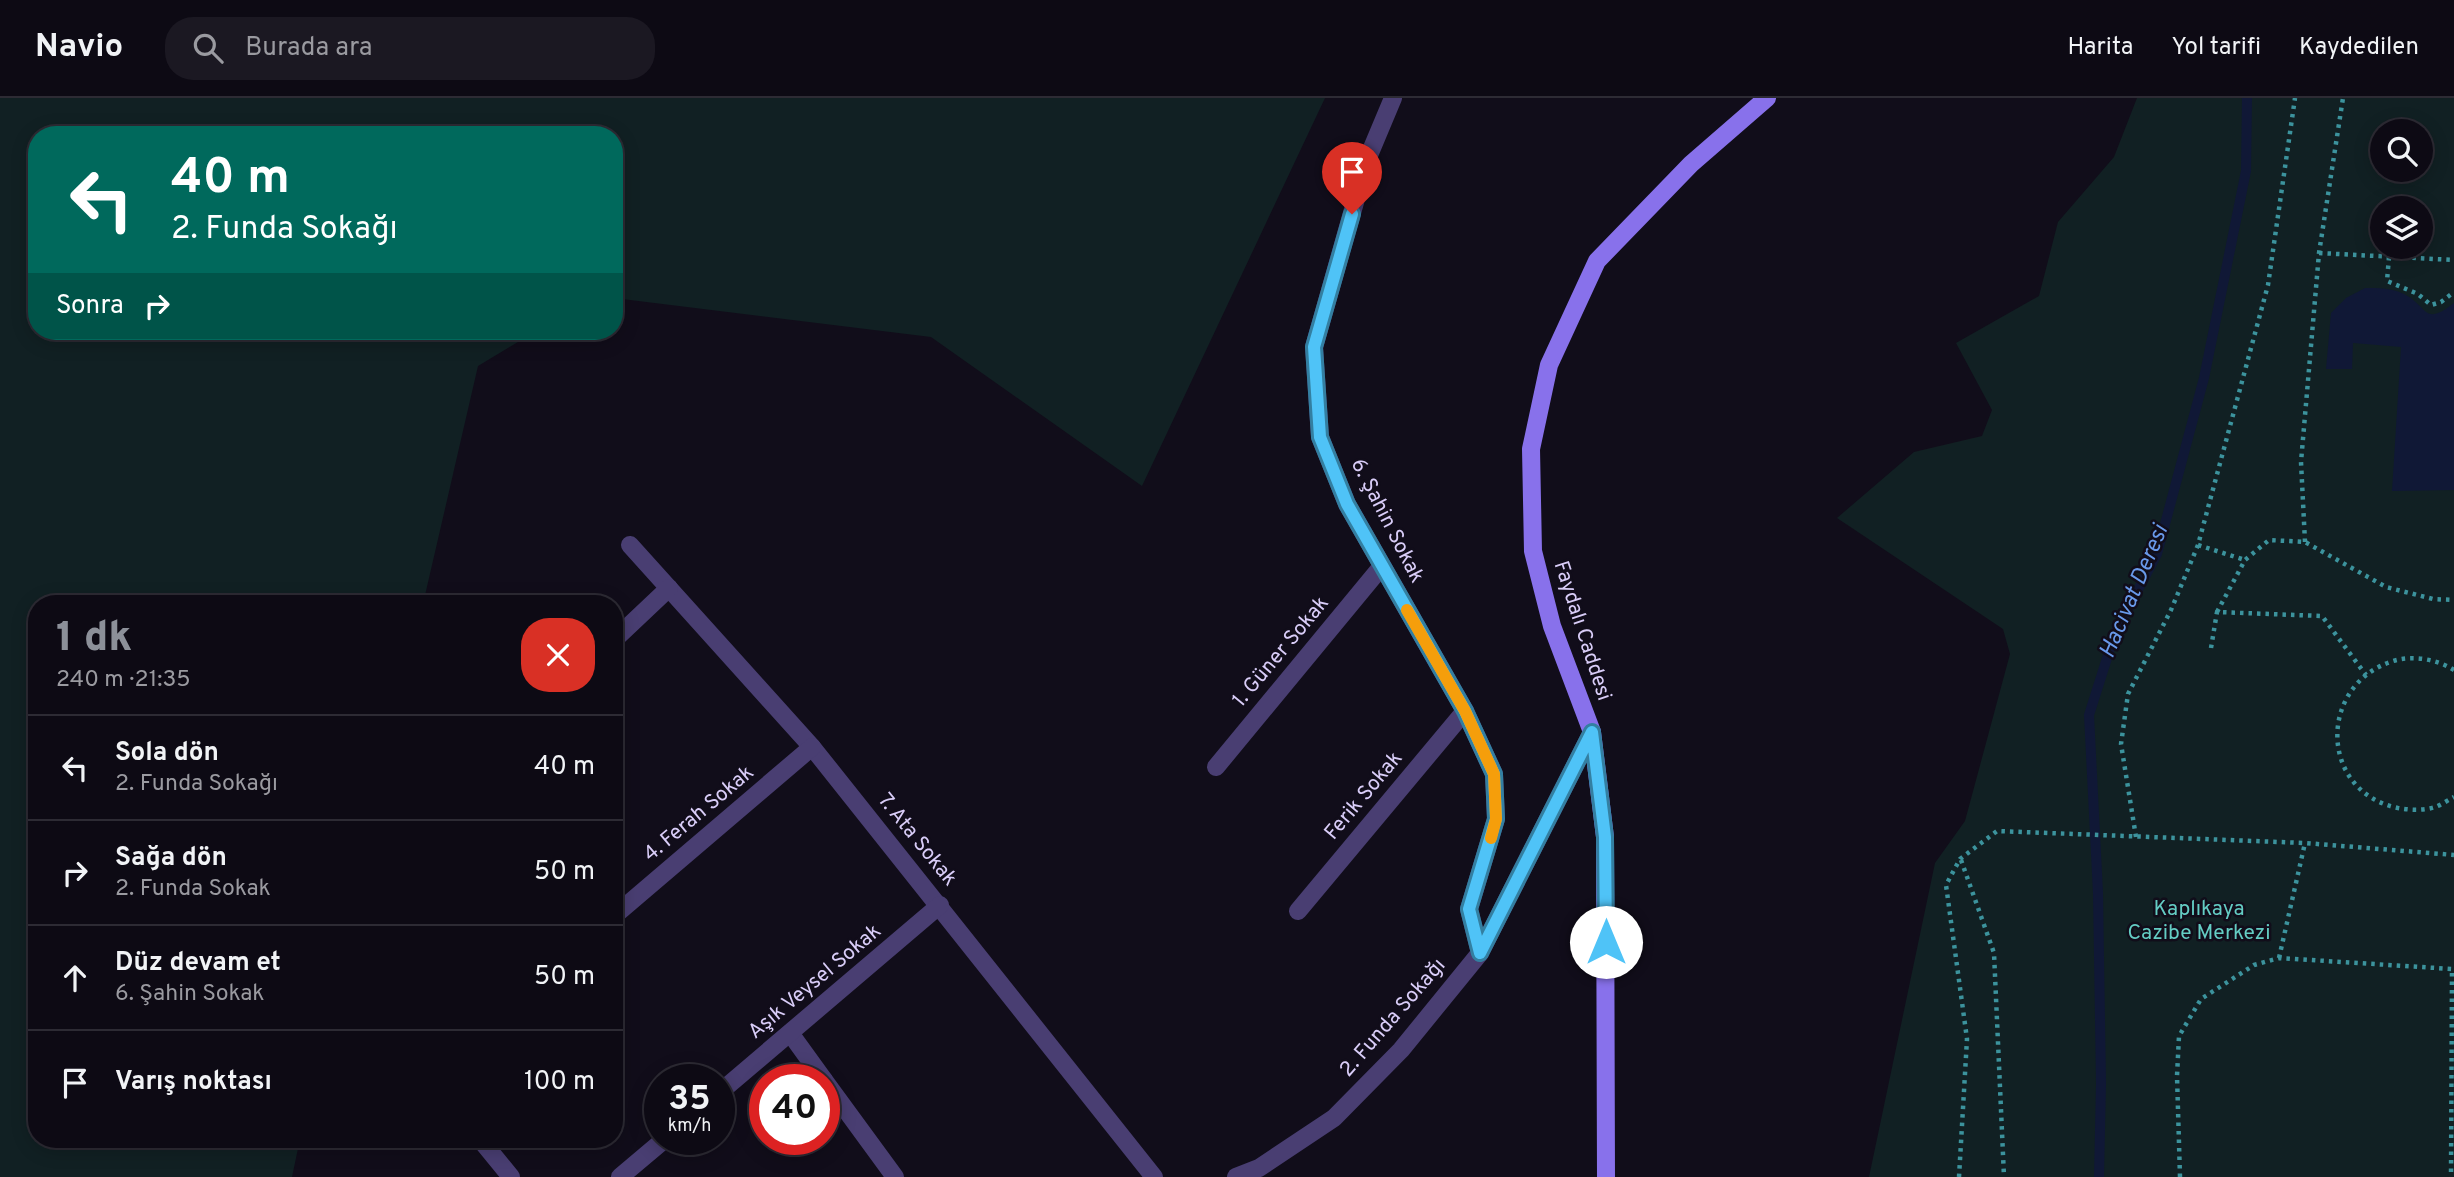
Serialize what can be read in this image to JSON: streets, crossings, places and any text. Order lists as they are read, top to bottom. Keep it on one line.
{"streets":{"street":["6. Şahin Sokak","Faydalı Caddesi","1. Güner Sokak","Ferik Sokak","4. Ferah Sokak","7. Ata Sokak","Aşık Veysel Sokak","2. Funda Sokağı"]},"crossings":[["6. Şahin Sokak","1. Güner Sokak"],["6. Şahin Sokak","Ferik Sokak"],["6. Şahin Sokak","2. Funda Sokağı"],["Faydalı Caddesi","2. Funda Sokağı"],["4. Ferah Sokak","7. Ata Sokak"],["7. Ata Sokak","Aşık Veysel Sokak"]],"water":["Hacivat Deresi"],"parks":["Kaplıkaya Cazibe Merkezi"],"page":{"header":"Navio","search":"Burada ara","nav":["Harita","Yol tarifi","Kaydedilen"],"turn":["40 m","2. Funda Sokağı"],"then":"Sonra","heading":["1 dk","240 m · 21:35"],"list":[{"name":"Sola dön","note":"2. Funda Sokağı","value":"40 m"},{"name":"Sağa dön","note":"2. Funda Sokak","value":"50 m"},{"name":"Düz devam et","note":"6. Şahin Sokak","value":"50 m"},{"name":"Varış noktası","value":"100 m"}],"speed":"35 km/h","limit":"40"}}
